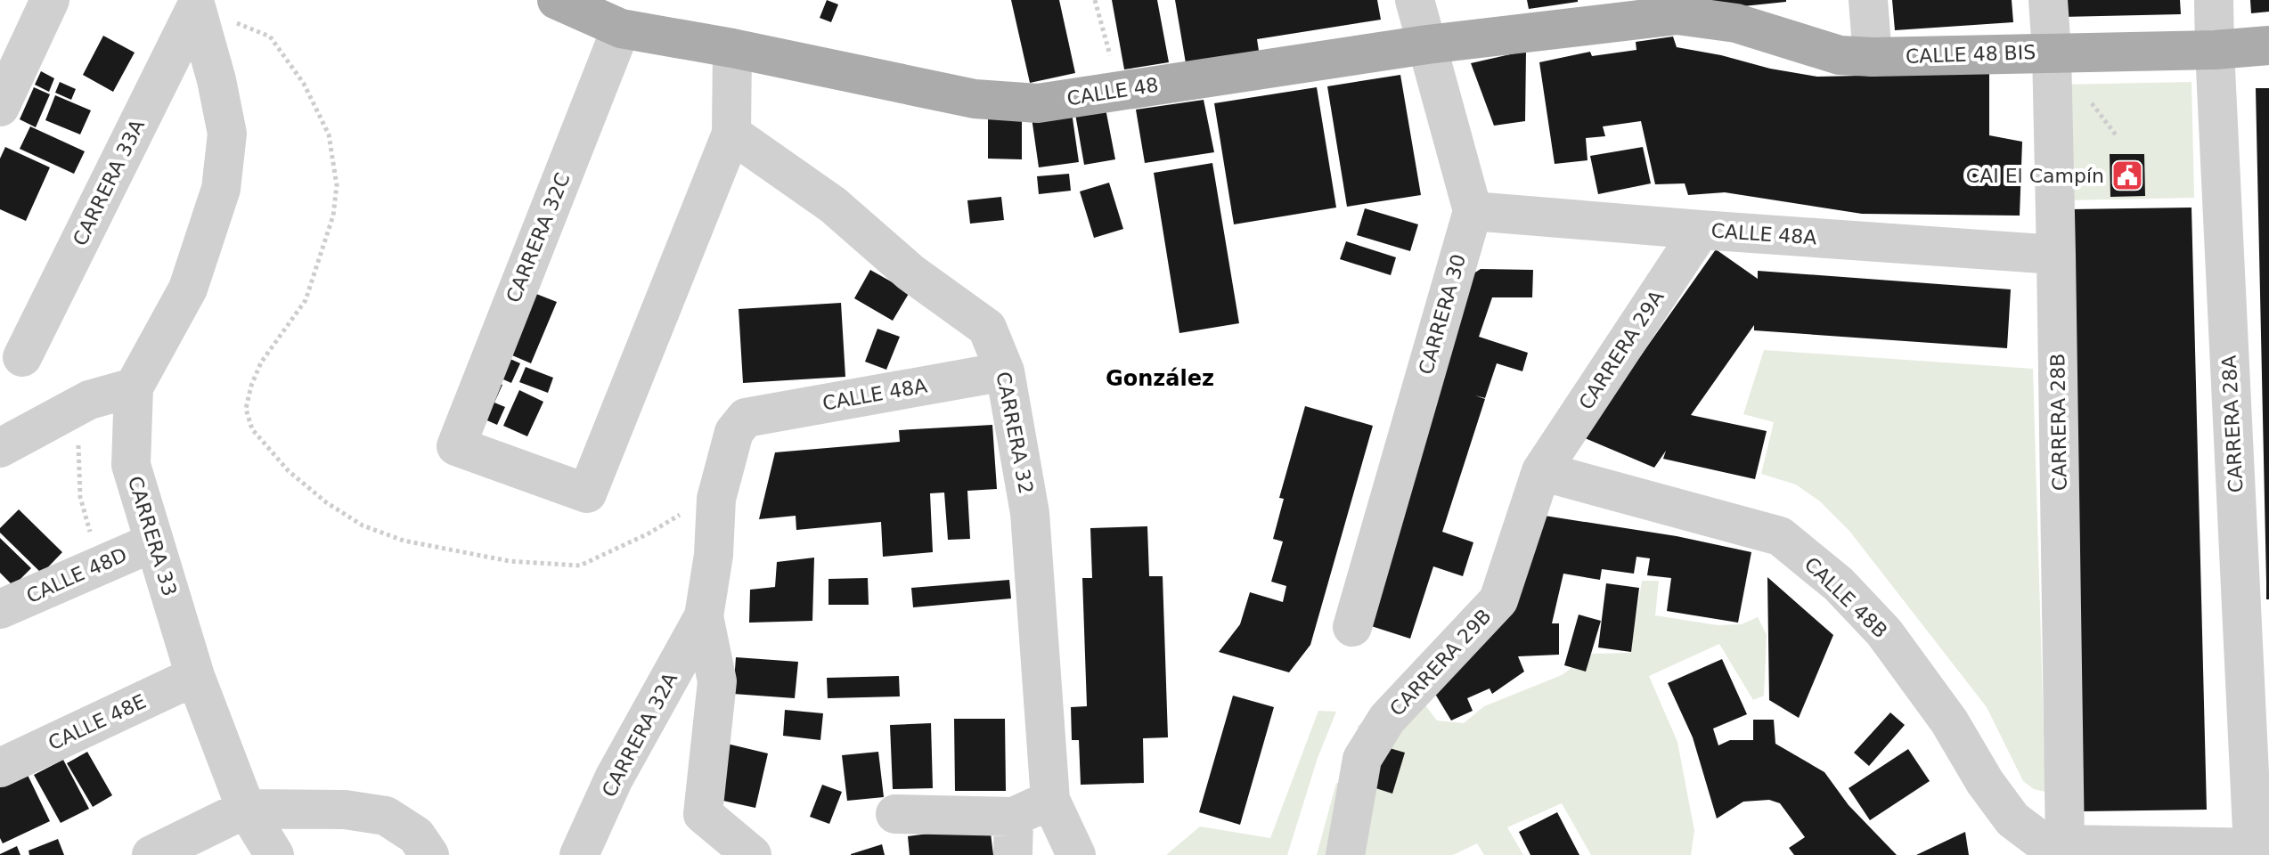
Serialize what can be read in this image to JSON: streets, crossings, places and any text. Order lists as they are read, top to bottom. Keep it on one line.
{"streets":{"main road":["CALLE 48 BIS","CALLE 48"],"street":["CARRERA 33A","CALLE 48A","CARRERA 32C","CARRERA 30","CARRERA 29A","CARRERA 28B","CARRERA 28A","CARRERA 32","CARRERA 33","CALLE 48D","CALLE 48B","CARRERA 29B","CALLE 48E","CARRERA 32A"]},"crossings":[["CALLE 48 BIS","CALLE 48"],["CALLE 48 BIS","CARRERA 28B"],["CALLE 48 BIS","CARRERA 28A"],["CALLE 48","CARRERA 32C"],["CARRERA 33A","CARRERA 33"],["CALLE 48A","CARRERA 30"],["CALLE 48A","CARRERA 29A"],["CALLE 48A","CARRERA 28B"],["CALLE 48A","CARRERA 32"],["CALLE 48A","CARRERA 32A"],["CARRERA 32C","CARRERA 32"],["CARRERA 29A","CALLE 48B"],["CARRERA 29A","CARRERA 29B"],["CARRERA 28B","CALLE 48B"],["CARRERA 28A","CALLE 48B"],["CARRERA 33","CALLE 48D"],["CARRERA 33","CALLE 48E"],["CALLE 48B","CARRERA 29B"]],"districts":["González"],"places":{"public building":["CAI El Campín"]}}
